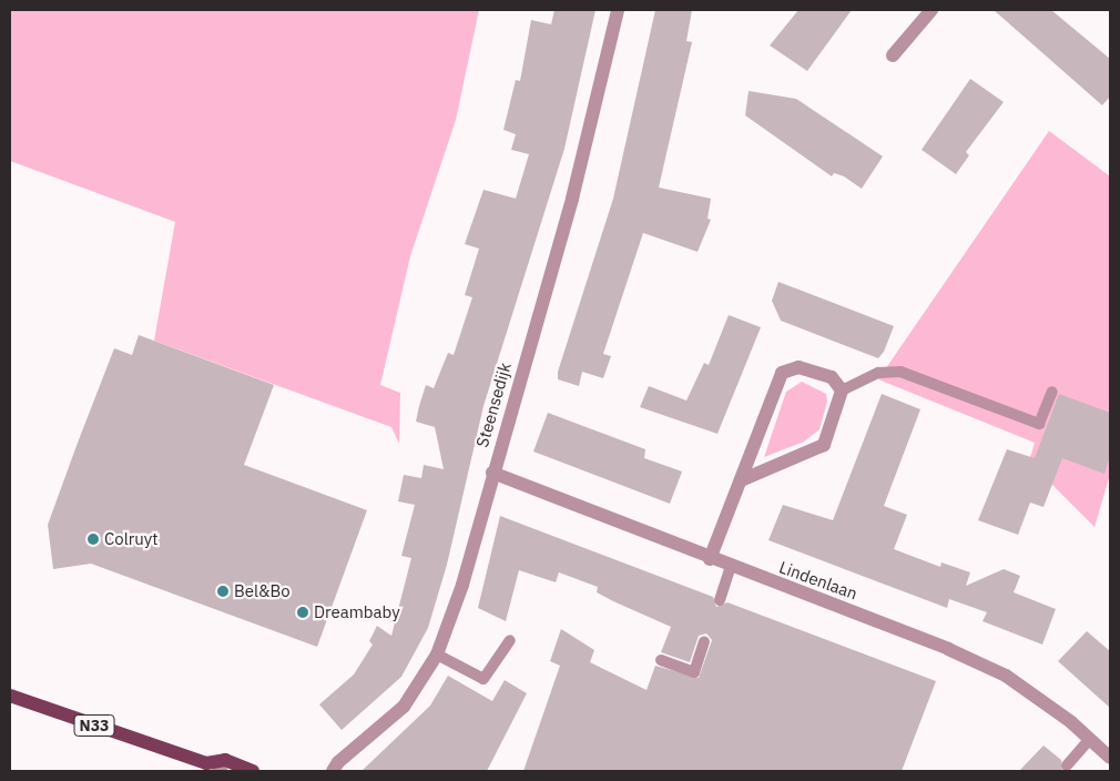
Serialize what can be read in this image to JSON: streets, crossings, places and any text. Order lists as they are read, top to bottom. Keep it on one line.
{"streets":{"main road":["N33"],"street":["Steensedijk","Lindenlaan"]},"crossings":[["Steensedijk","Lindenlaan"]],"places":["Colruyt","Bel&Bo","Dreambaby"]}
